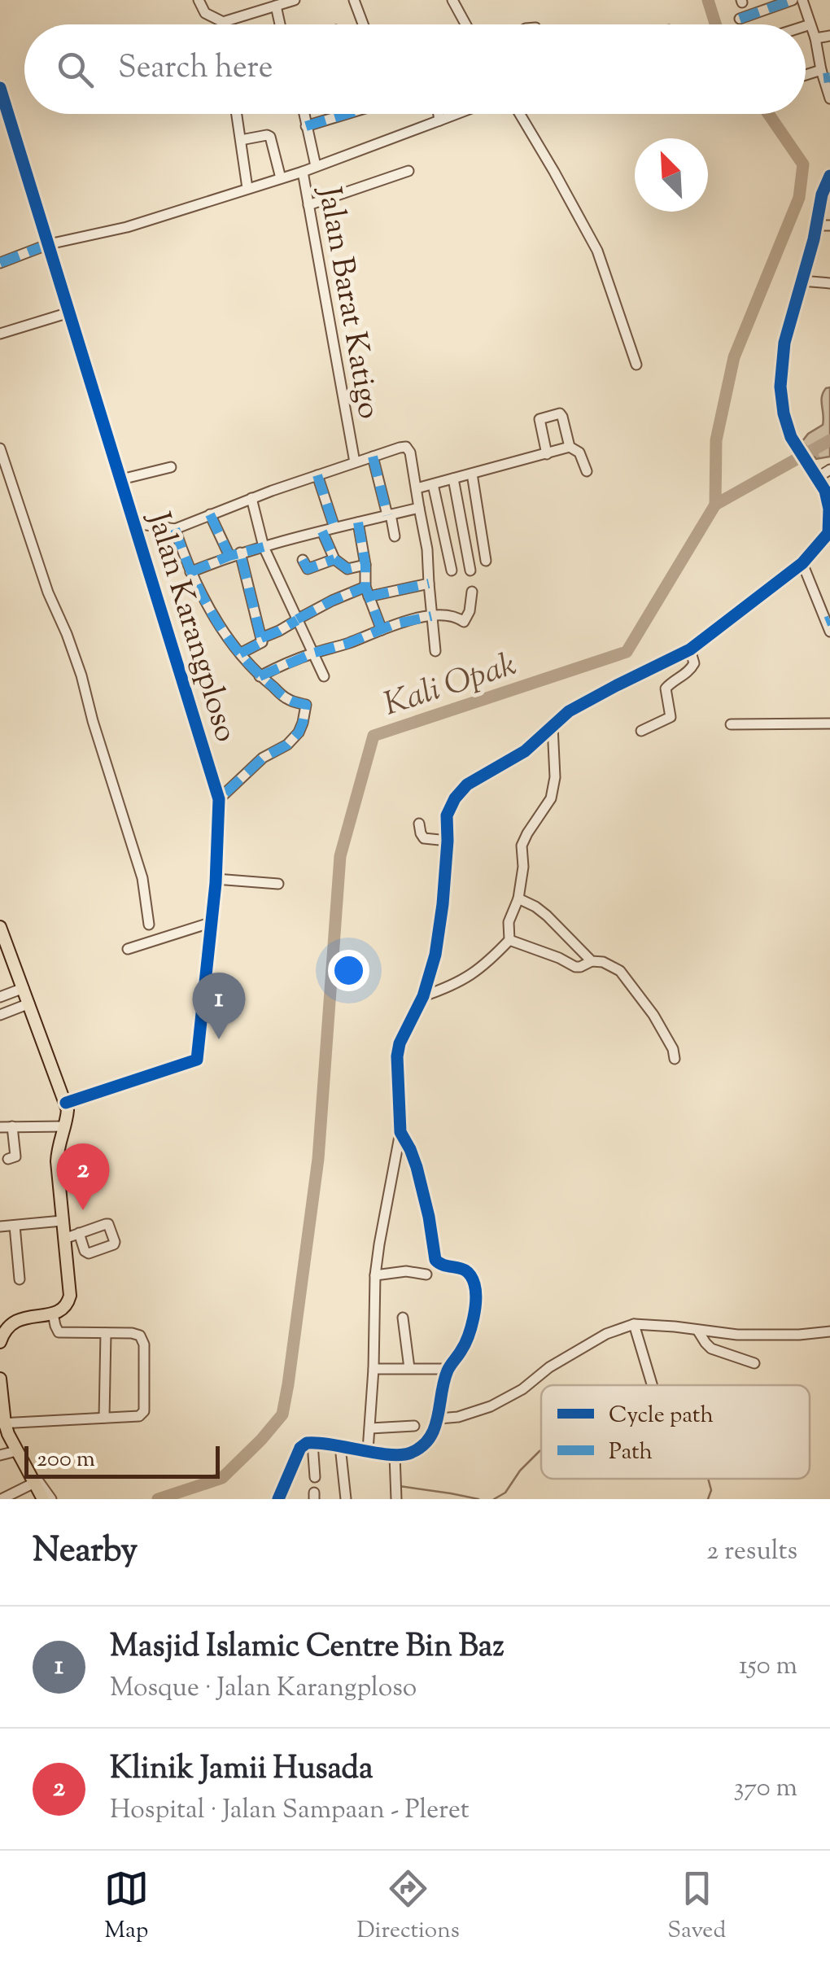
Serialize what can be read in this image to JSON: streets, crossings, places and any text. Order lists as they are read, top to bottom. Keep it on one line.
{"streets":{"street":["Jalan Barat Katigo","Jalan Karangploso"]},"crossings":[["Jalan Barat Katigo","Jalan Karangploso"]],"water":["Kali Opak"],"legend":["Cycle path","Path"],"scale_bar":"200 m","north":"top left","page":{"search":"Search here","pins":["1","2"],"scale":"200 m","heading":["Nearby","2 results"],"list":[{"mark":"1","name":"Masjid Islamic Centre Bin Baz","note":"Mosque · Jalan Karangploso","value":"150 m"},{"mark":"2","name":"Klinik Jamii Husada","note":"Hospital · Jalan Sampaan - Pleret","value":"370 m"}],"nav":["Map","Directions","Saved"]}}
